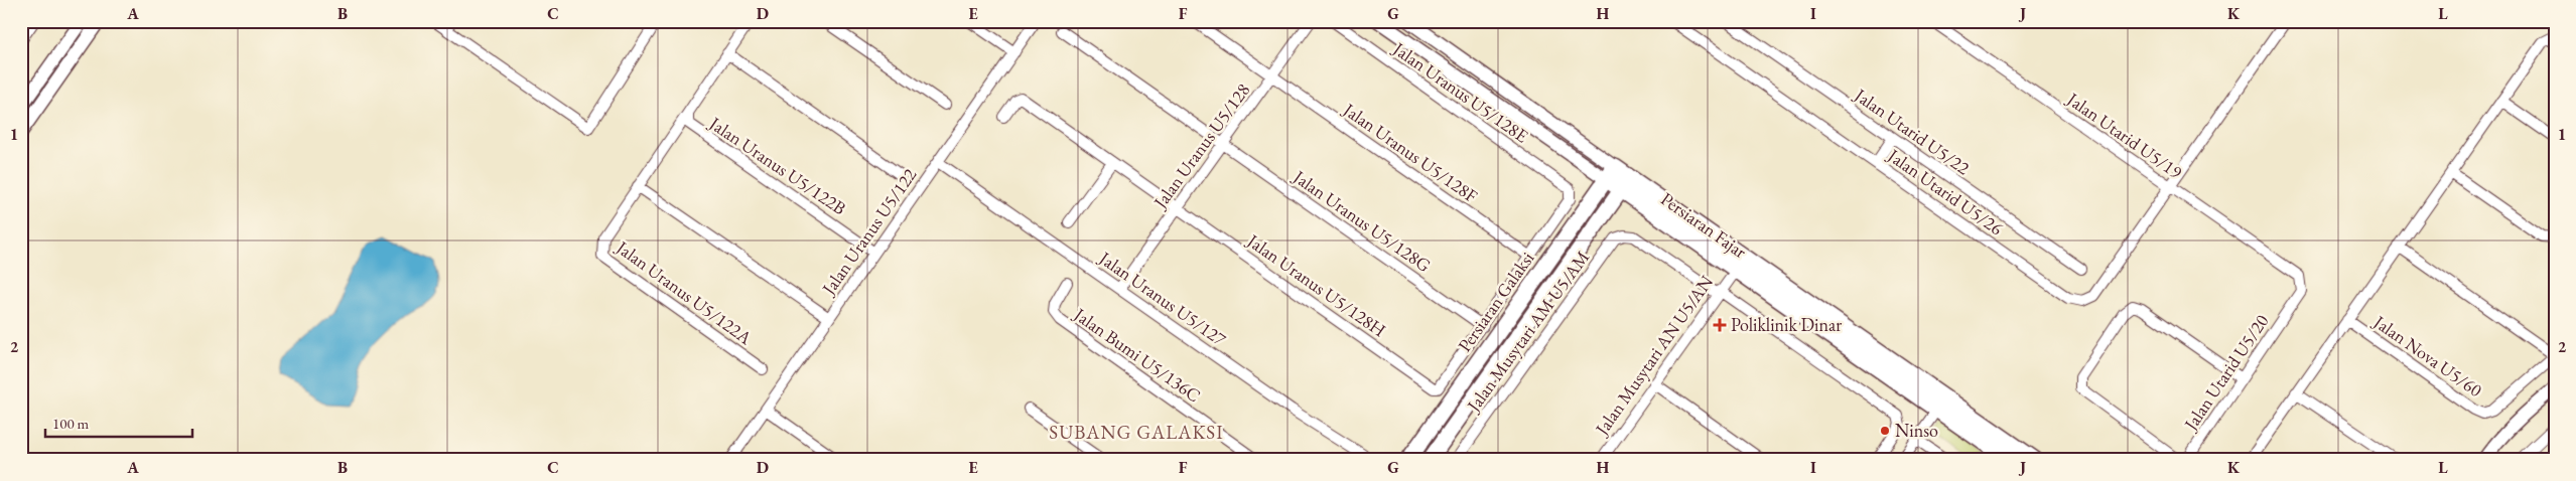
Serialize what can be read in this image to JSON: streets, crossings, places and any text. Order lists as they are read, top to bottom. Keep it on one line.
{"streets":{"main road":["Persiaran Fajar","Persiaran Galaksi"],"street":["Jalan Uranus U5/128E","Jalan Utarid U5/22","Jalan Utarid U5/19","Jalan Uranus U5/128","Jalan Uranus U5/128F","Jalan Uranus U5/122B","Jalan Utarid U5/26","Jalan Uranus U5/128G","Jalan Uranus U5/122","Jalan Uranus U5/128H","Jalan Uranus U5/122A","Jalan Uranus U5/127","Jalan Musytari AM U5/AM","Jalan Bumi U5/136C","Jalan Musytari AN U5/AN","Jalan Nova U5/60","Jalan Utarid U5/20"]},"crossings":[["Jalan Uranus U5/128E","Jalan Uranus U5/128F"],["Jalan Utarid U5/19","Jalan Utarid U5/26"],["Jalan Utarid U5/19","Jalan Utarid U5/20"],["Jalan Uranus U5/128","Jalan Uranus U5/128F"],["Jalan Uranus U5/128","Jalan Uranus U5/128G"],["Jalan Uranus U5/128","Jalan Uranus U5/128H"],["Jalan Uranus U5/128","Jalan Uranus U5/127"],["Jalan Uranus U5/122B","Jalan Uranus U5/122"],["Jalan Uranus U5/122B","Jalan Uranus U5/122A"],["Jalan Uranus U5/128G","Jalan Uranus U5/128H"],["Persiaran Fajar","Persiaran Galaksi"],["Persiaran Fajar","Jalan Musytari AN U5/AN"],["Jalan Uranus U5/122","Jalan Uranus U5/127"],["Jalan Musytari AM U5/AM","Jalan Musytari AN U5/AN"]],"districts":["SUBANG GALAKSI"],"places":{"health":["Poliklinik Dinar"],"other":["Ninso"]},"scale_bar":"100 m","grid":{"columns":["A","B","C","D","E","F","G","H","I","J","K","L"],"rows":["1","2"]}}
